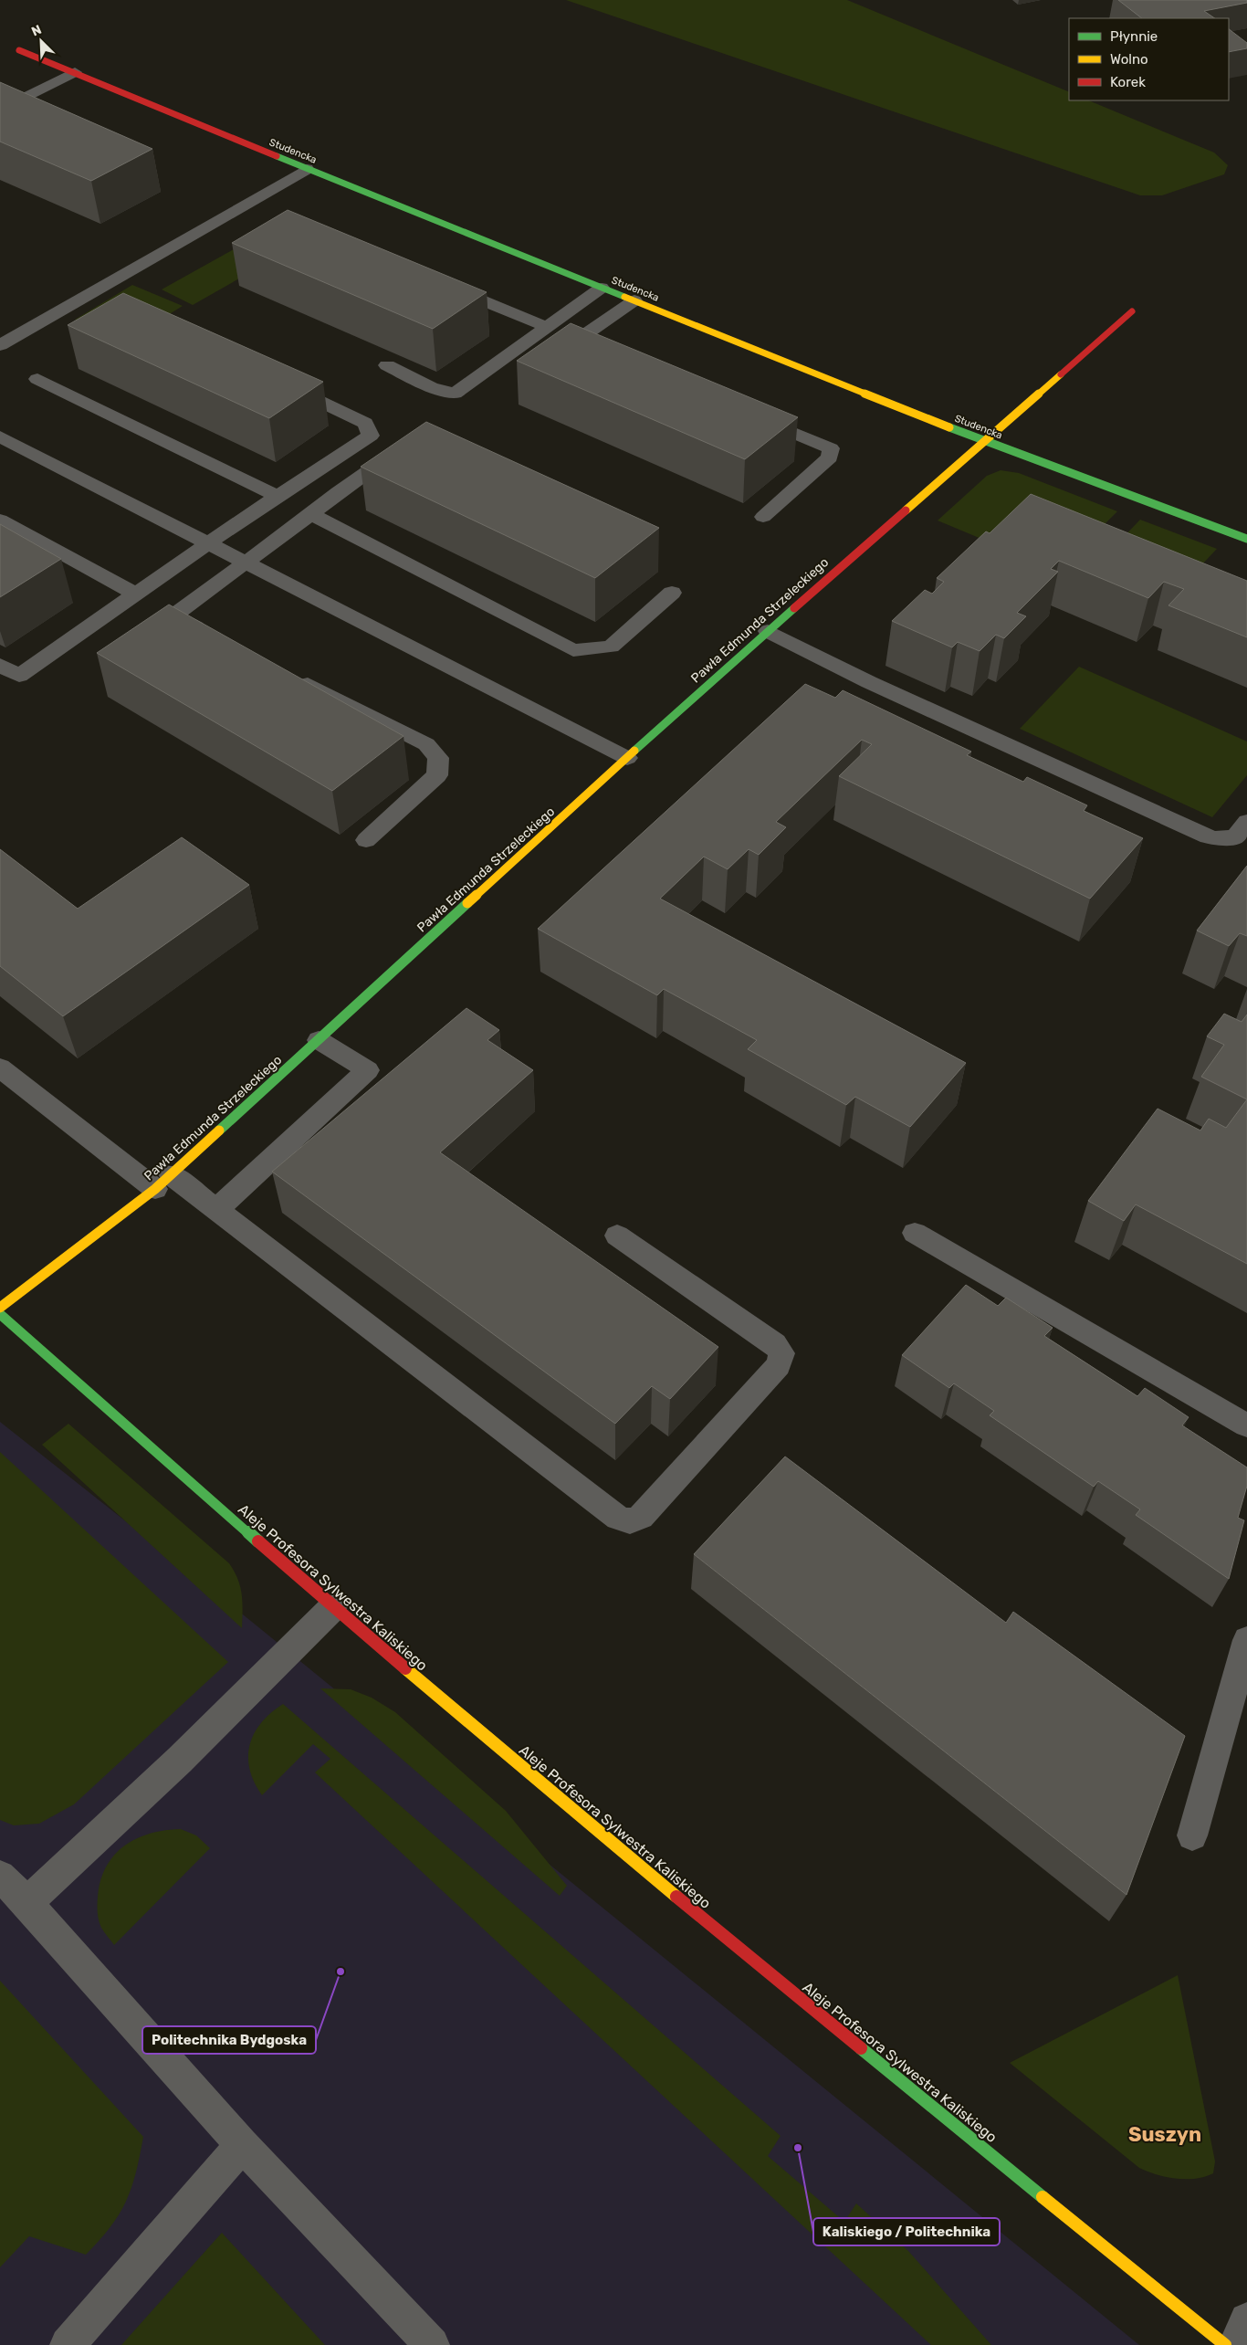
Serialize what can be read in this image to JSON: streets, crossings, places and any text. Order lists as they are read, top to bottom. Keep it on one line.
{"streets":{"street":["Studencka","Pawła Edmunda Strzeleckiego","Aleje Profesora Sylwestra Kaliskiego"]},"crossings":[["Studencka","Pawła Edmunda Strzeleckiego"]],"districts":["Suszyn"],"places":["Politechnika Bydgoska","Kaliskiego / Politechnika"],"legend":["Płynnie","Wolno","Korek"],"north":"top left"}
